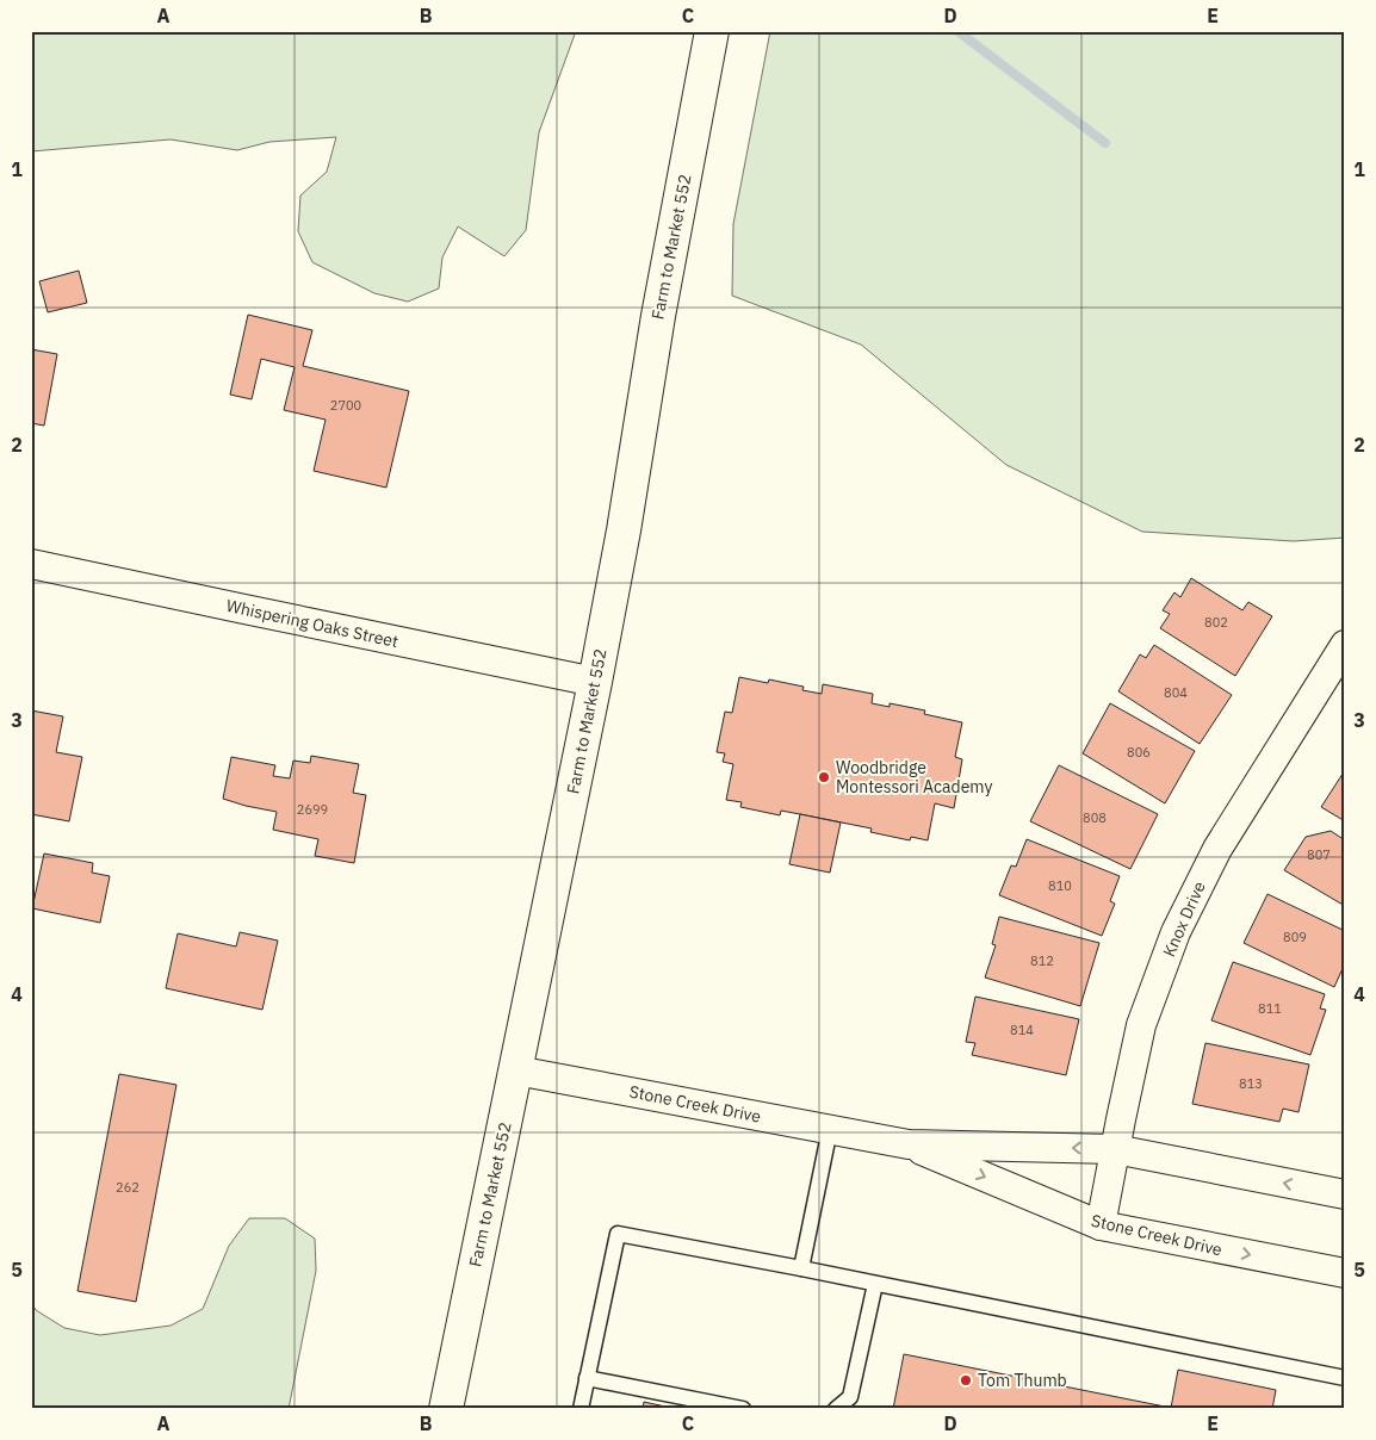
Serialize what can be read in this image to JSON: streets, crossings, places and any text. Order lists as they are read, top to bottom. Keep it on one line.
{"streets":{"main road":["Farm to Market 552"],"street":["Whispering Oaks Street","Knox Drive","Stone Creek Drive"]},"crossings":[["Farm to Market 552","Whispering Oaks Street"],["Farm to Market 552","Stone Creek Drive"],["Knox Drive","Stone Creek Drive"]],"places":["Woodbridge Montessori Academy","Tom Thumb"],"house_numbers":["2700","802","804","806","2699","808","807","810","809","812","811","814","813","262"],"grid":{"columns":["A","B","C","D","E"],"rows":["1","2","3","4","5"]}}
